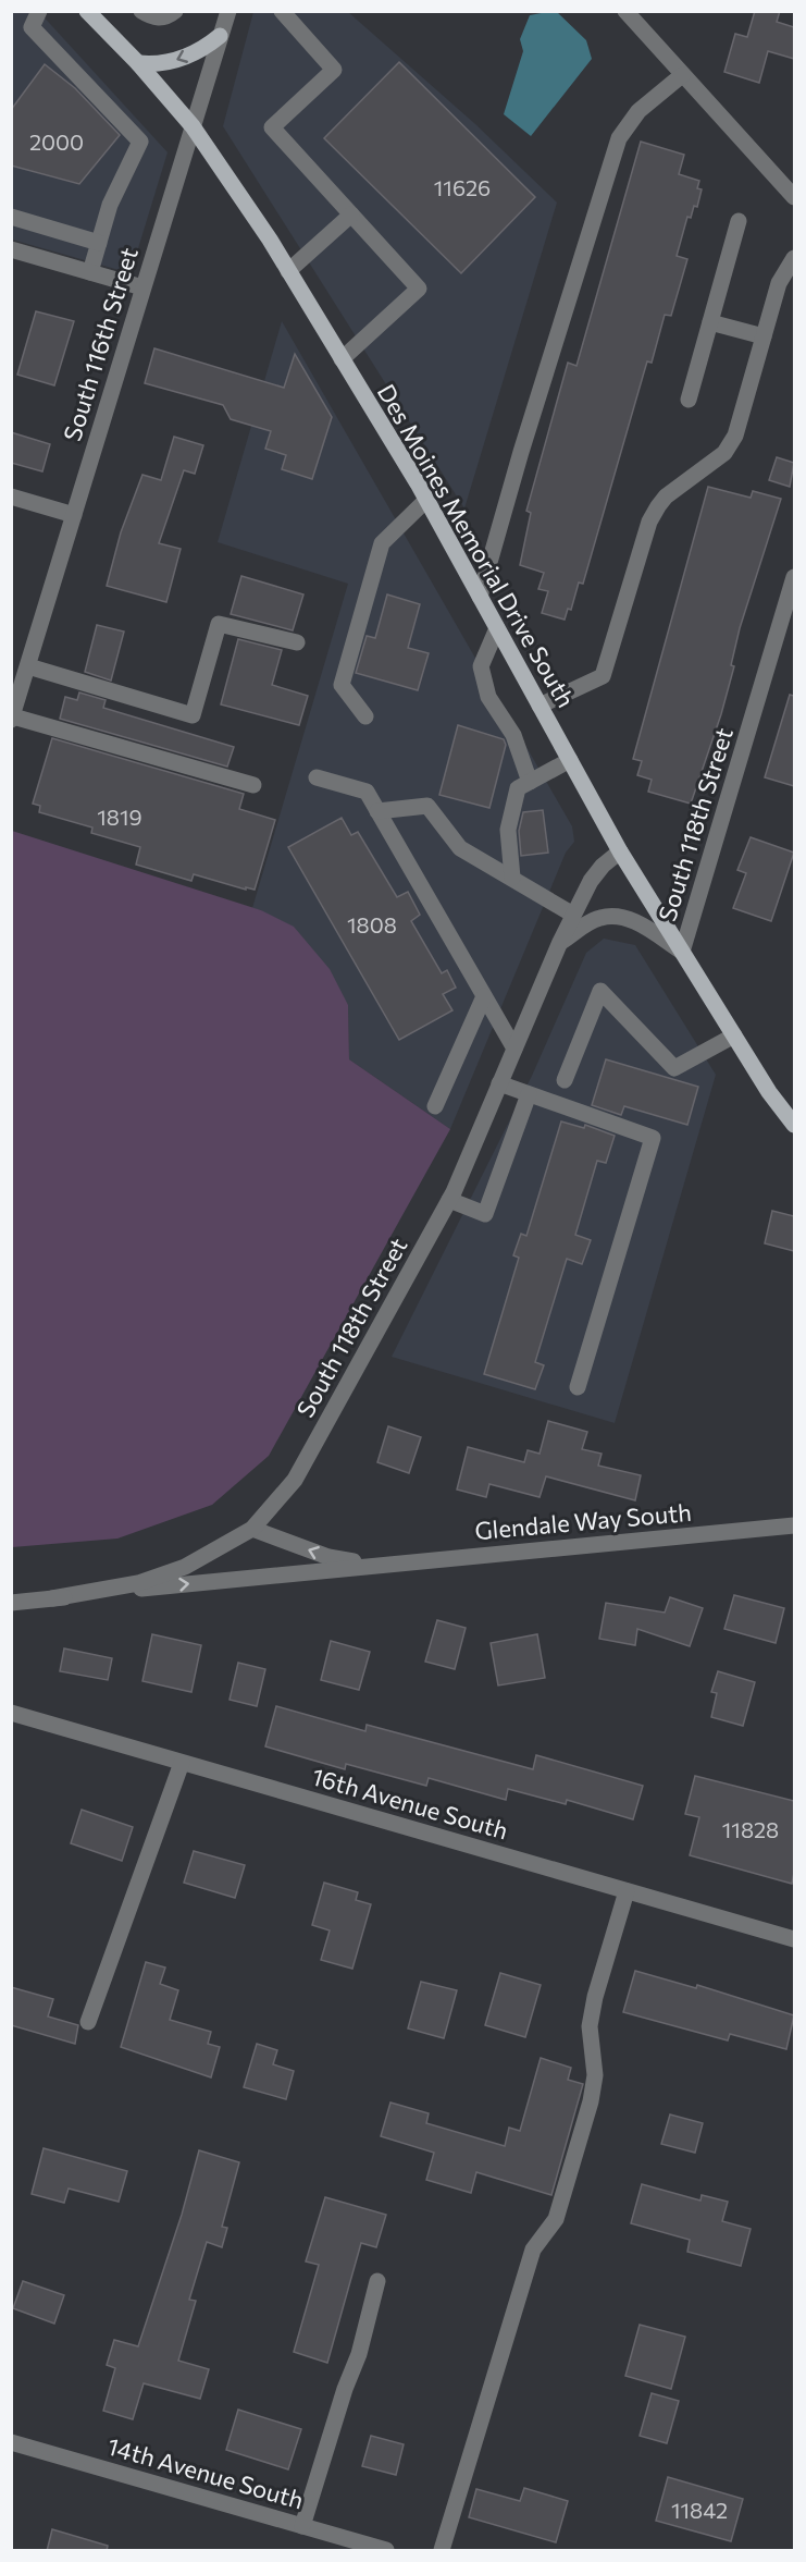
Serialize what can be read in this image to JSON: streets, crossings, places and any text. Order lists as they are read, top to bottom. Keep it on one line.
{"streets":{"main road":["Des Moines Memorial Drive South"],"street":["South 116th Street","South 118th Street","Glendale Way South","16th Avenue South","14th Avenue South"]},"crossings":[["South 116th Street","Des Moines Memorial Drive South"],["Des Moines Memorial Drive South","South 118th Street"],["South 118th Street","Glendale Way South"]],"house_numbers":["2000","11626","1819","1808","11828","11842"]}
